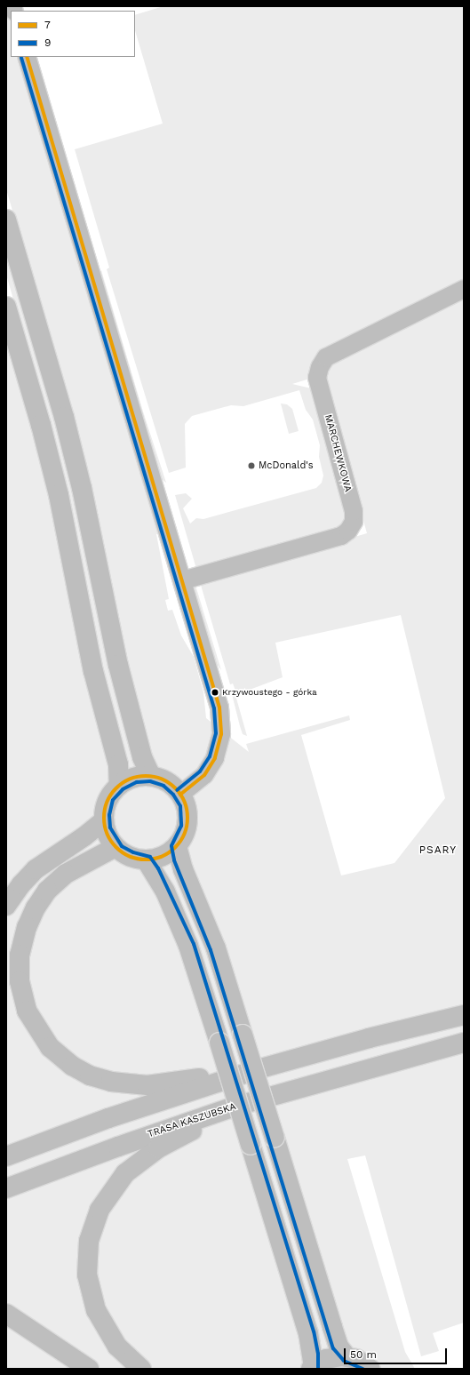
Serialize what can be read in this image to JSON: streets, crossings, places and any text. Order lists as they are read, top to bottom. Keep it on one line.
{"streets":{"main road":["TRASA KASZUBSKA"],"street":["MARCHEWKOWA"]},"districts":["PSARY"],"places":["McDonald's","Krzywoustego - górka"],"lines":["transit line 7","transit line 9"],"legend":["7","9"],"scale_bar":"50 m"}
